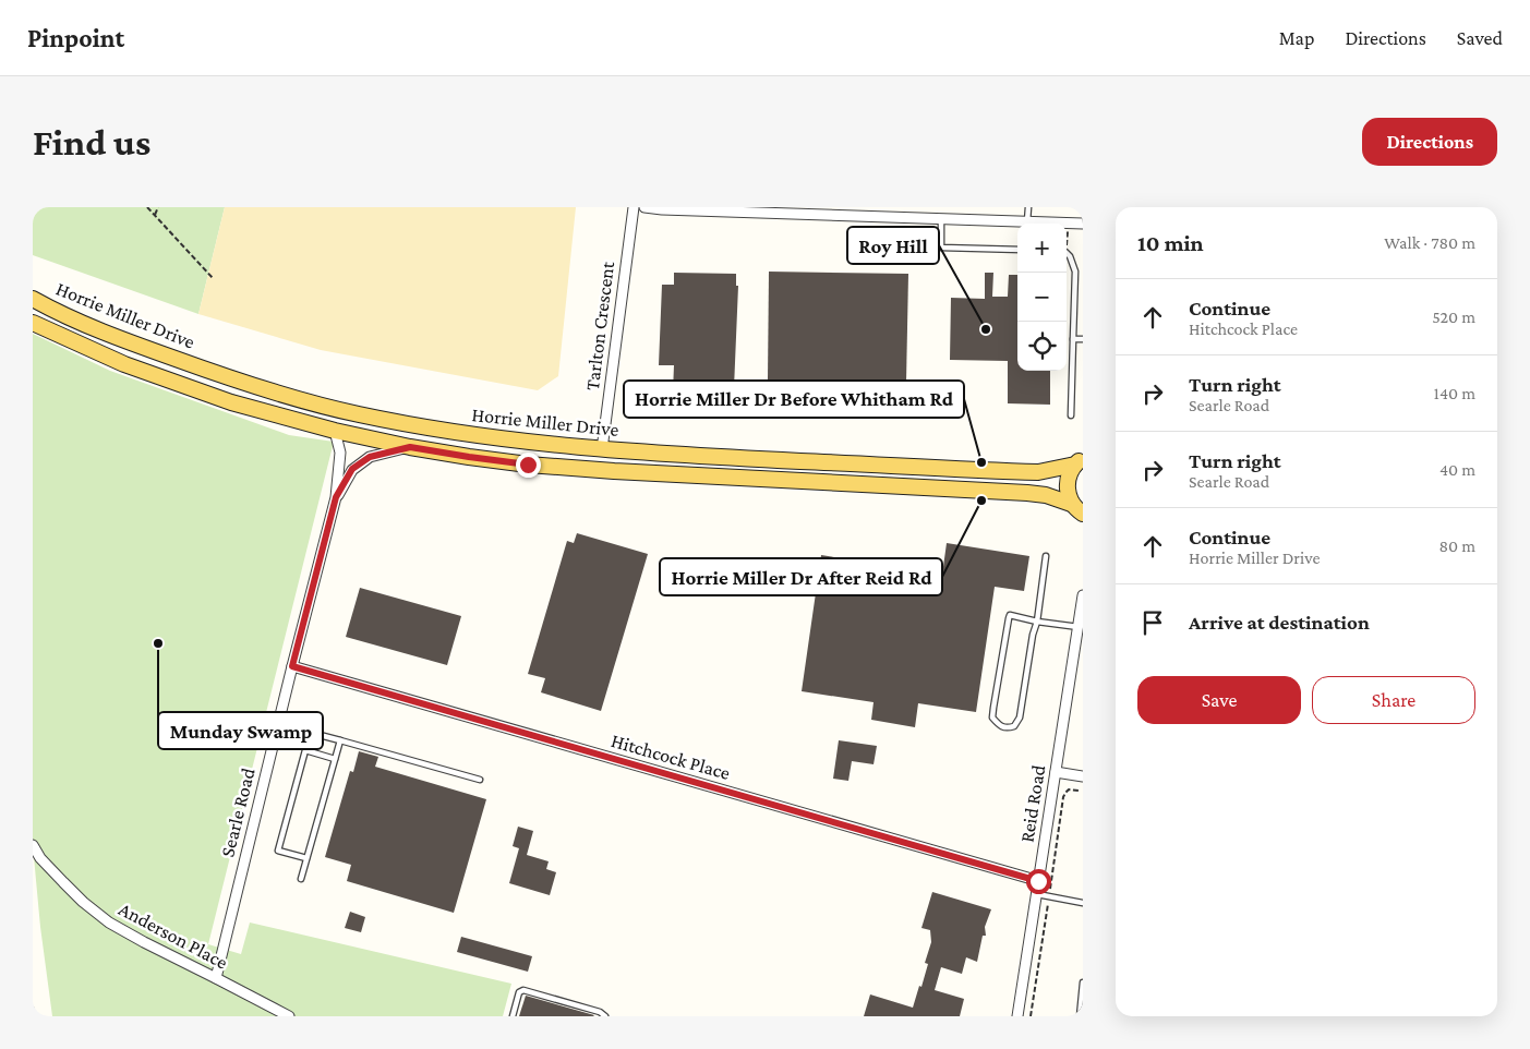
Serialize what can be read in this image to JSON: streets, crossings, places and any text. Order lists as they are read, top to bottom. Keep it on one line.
{"streets":{"main road":["Horrie Miller Drive"],"street":["Tarlton Crescent","Hitchcock Place","Reid Road","Searle Road","Anderson Place"]},"crossings":[["Horrie Miller Drive","Tarlton Crescent"],["Horrie Miller Drive","Searle Road"],["Hitchcock Place","Reid Road"],["Hitchcock Place","Searle Road"],["Searle Road","Anderson Place"]],"places":["Roy Hill","Horrie Miller Dr Before Whitham Rd","Horrie Miller Dr After Reid Rd","Munday Swamp"],"page":{"header":"Pinpoint","nav":["Map","Directions","Saved"],"buttons":["Directions",["Save","Share"]],"title":"Find us","heading":["10 min","Walk · 780 m"],"map_buttons":["+","−"],"list":[["Continue","Hitchcock Place","520 m"],["Turn right","Searle Road","140 m"],["Turn right","Searle Road","40 m"],["Continue","Horrie Miller Drive","80 m"],"Arrive at destination"]}}
